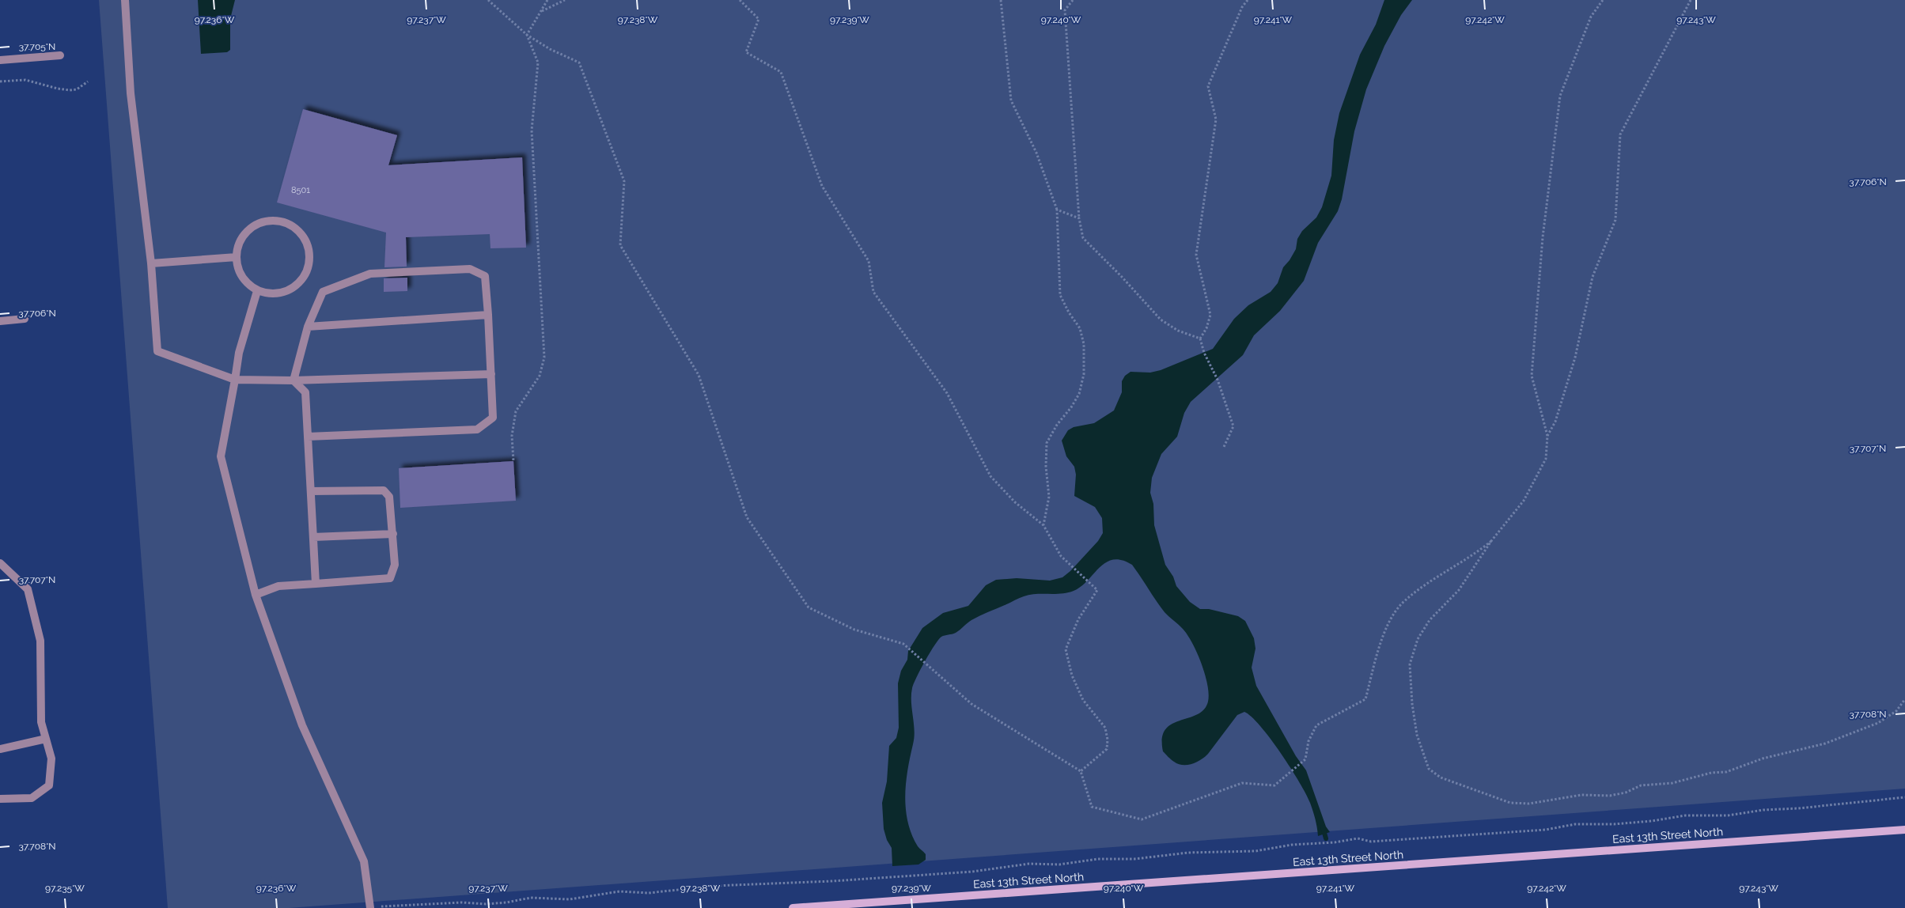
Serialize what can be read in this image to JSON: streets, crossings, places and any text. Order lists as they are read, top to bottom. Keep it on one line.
{"streets":{"main road":["East 13th Street North"]},"house_numbers":["8501"],"coordinates":["97.236°W","97.237°W","97.238°W","97.239°W","97.240°W","97.241°W","97.242°W","97.243°W","37.705°N","37.706°N","37.707°N","37.708°N","97.235°W"]}
